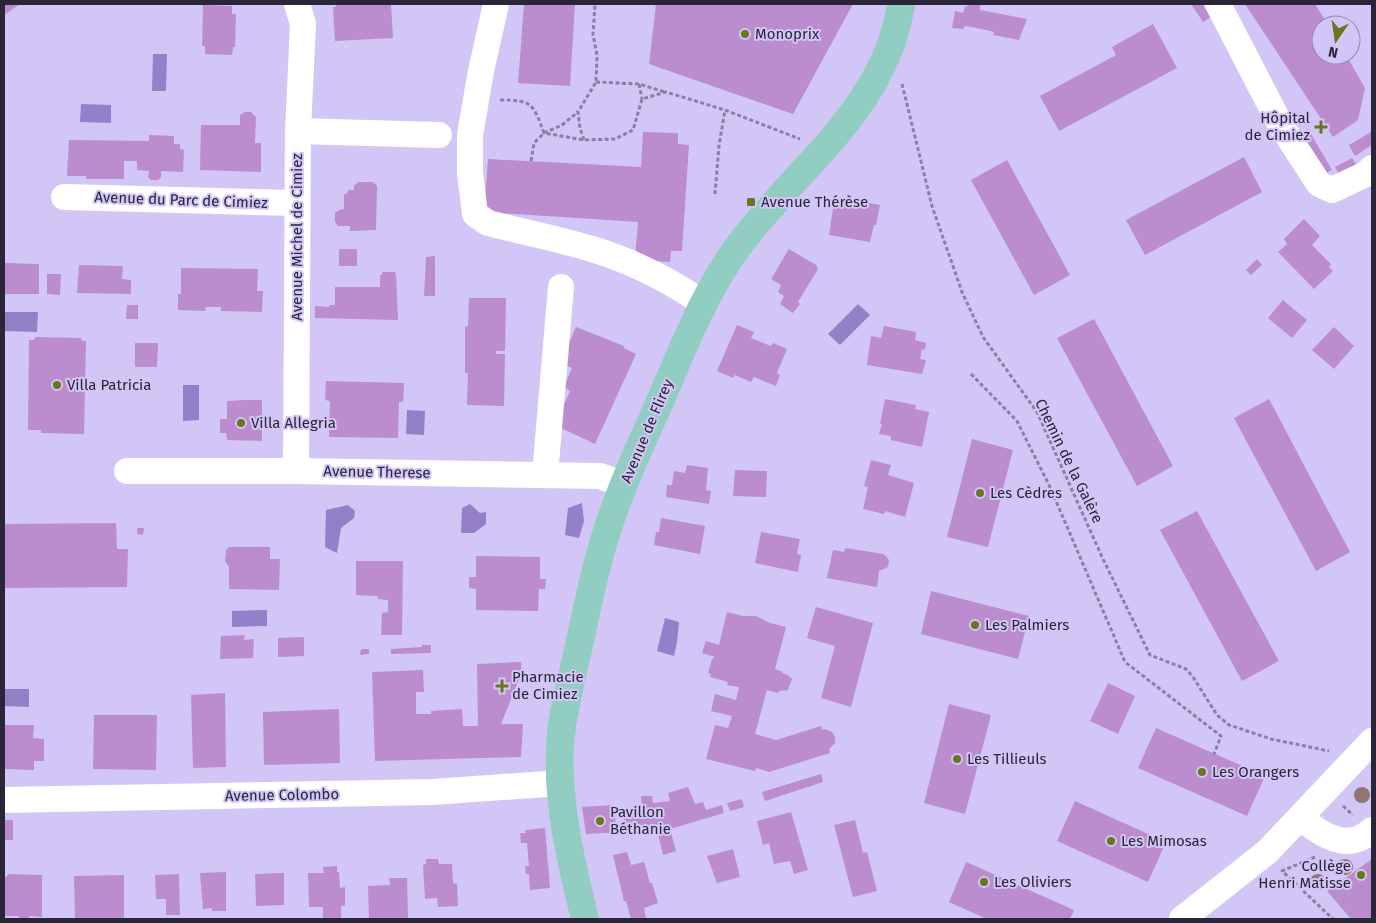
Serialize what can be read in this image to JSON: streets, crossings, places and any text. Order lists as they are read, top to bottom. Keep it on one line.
{"streets":{"main road":["Avenue de Flirey"],"street":["Avenue du Parc de Cimiez","Avenue Michel de Cimiez","Avenue Therese","Avenue Colombo"],"path":["Chemin de la Galère"]},"crossings":[["Avenue du Parc de Cimiez","Avenue Michel de Cimiez"],["Avenue Michel de Cimiez","Avenue Therese"],["Avenue de Flirey","Chemin de la Galère"],["Avenue de Flirey","Avenue Therese"],["Avenue de Flirey","Avenue Colombo"]],"places":{"other":["Monoprix","Villa Patricia","Villa Allegria","Les Cèdres","Les Palmiers","Les Tillieuls","Les Orangers","Pavillon Béthanie","Les Mimosas","Collège Henri Matisse","Les Oliviers"],"health":["Hôpital de Cimiez","Pharmacie de Cimiez"],"transit":["Avenue Thérèse"]},"north":"bottom"}
